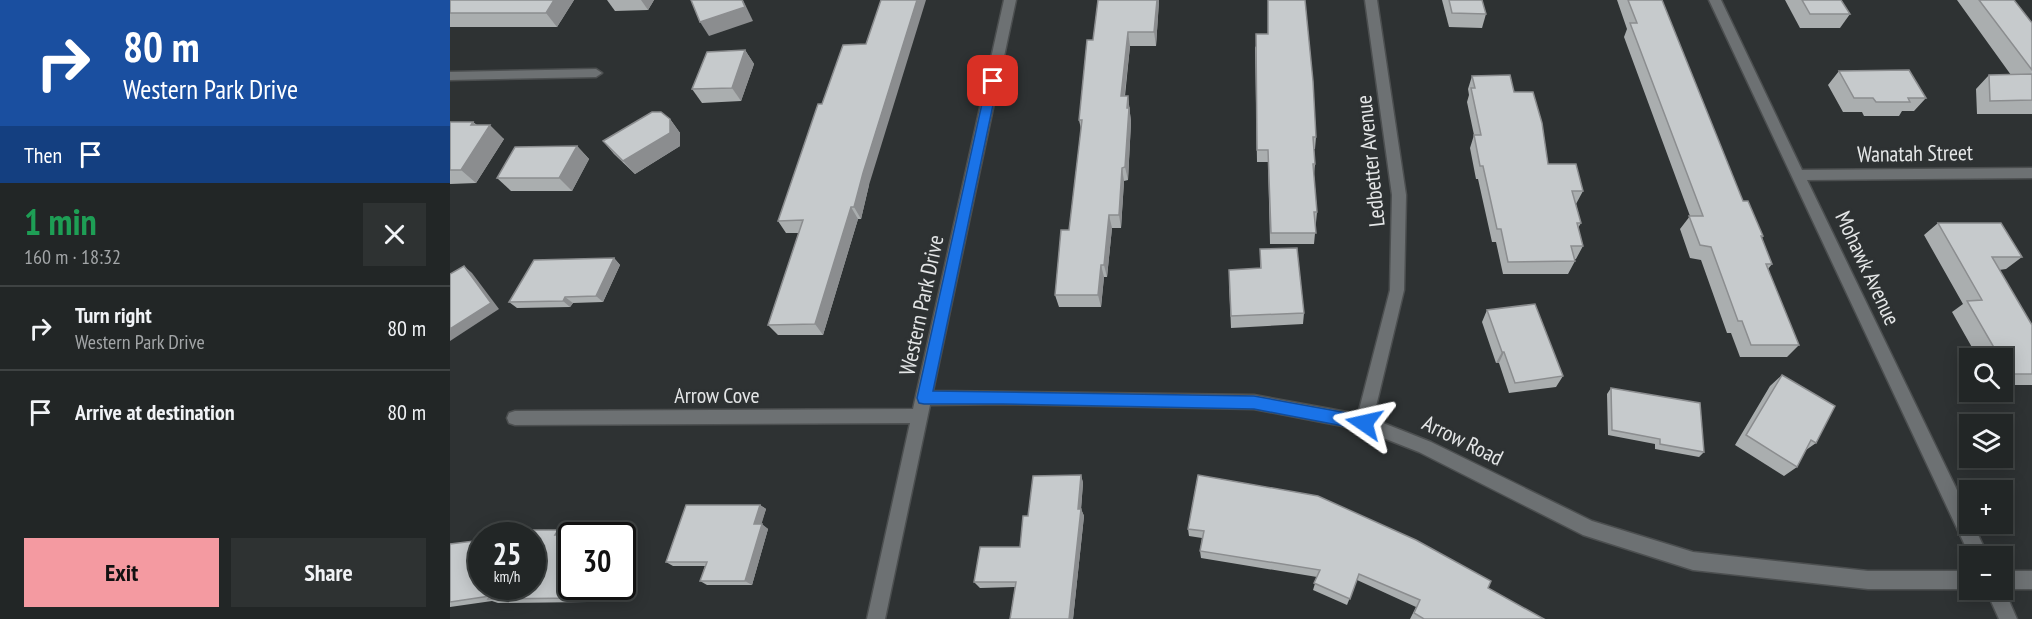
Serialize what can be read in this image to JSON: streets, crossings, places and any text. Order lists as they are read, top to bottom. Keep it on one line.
{"streets":{"street":["Wanatah Street","Ledbetter Avenue","Mohawk Avenue","Western Park Drive","Arrow Cove","Arrow Road"]},"crossings":[["Wanatah Street","Mohawk Avenue"],["Ledbetter Avenue","Arrow Road"],["Western Park Drive","Arrow Cove"],["Western Park Drive","Arrow Road"]],"page":{"turn":["80 m","Western Park Drive"],"then":"Then","heading":["1 min","160 m · 18:32"],"list":[{"name":"Turn right","note":"Western Park Drive","value":"80 m"},{"name":"Arrive at destination","value":"80 m"}],"map_buttons":["+","−"],"speed":"25 km/h","limit":"30","buttons":["Exit","Share"]}}
